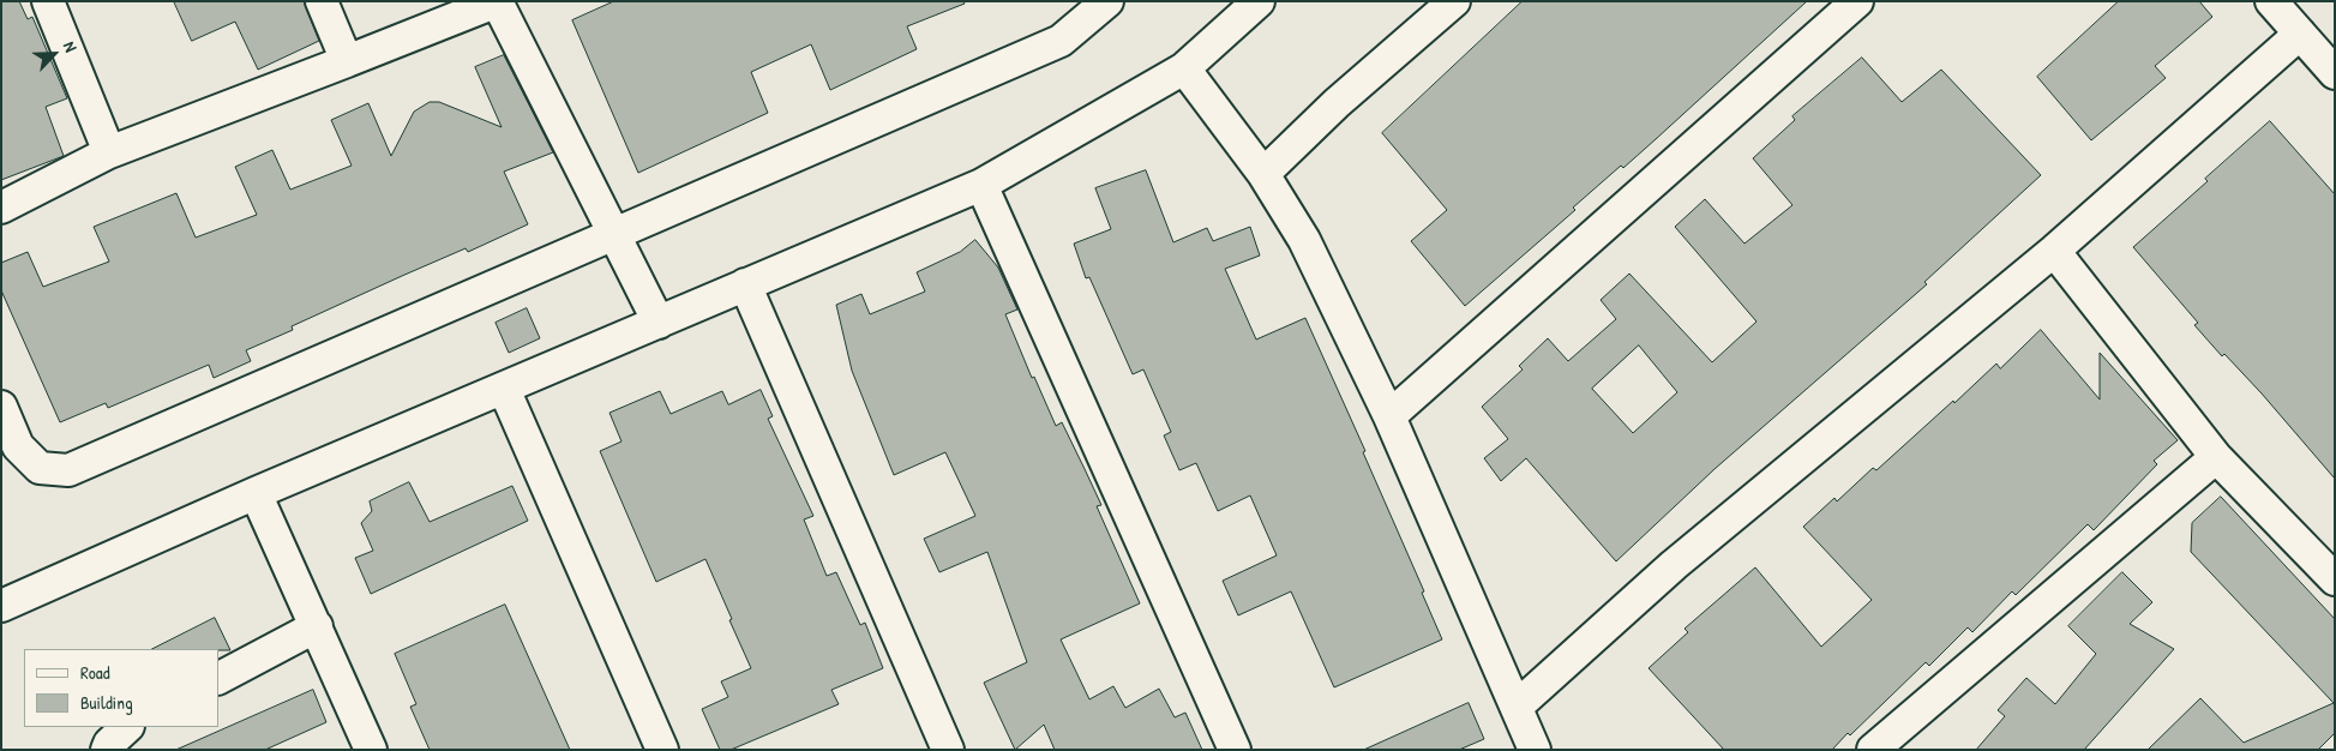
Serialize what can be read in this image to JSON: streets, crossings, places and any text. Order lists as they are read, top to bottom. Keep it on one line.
{"legend":["Road","Building"],"north":"top right"}
